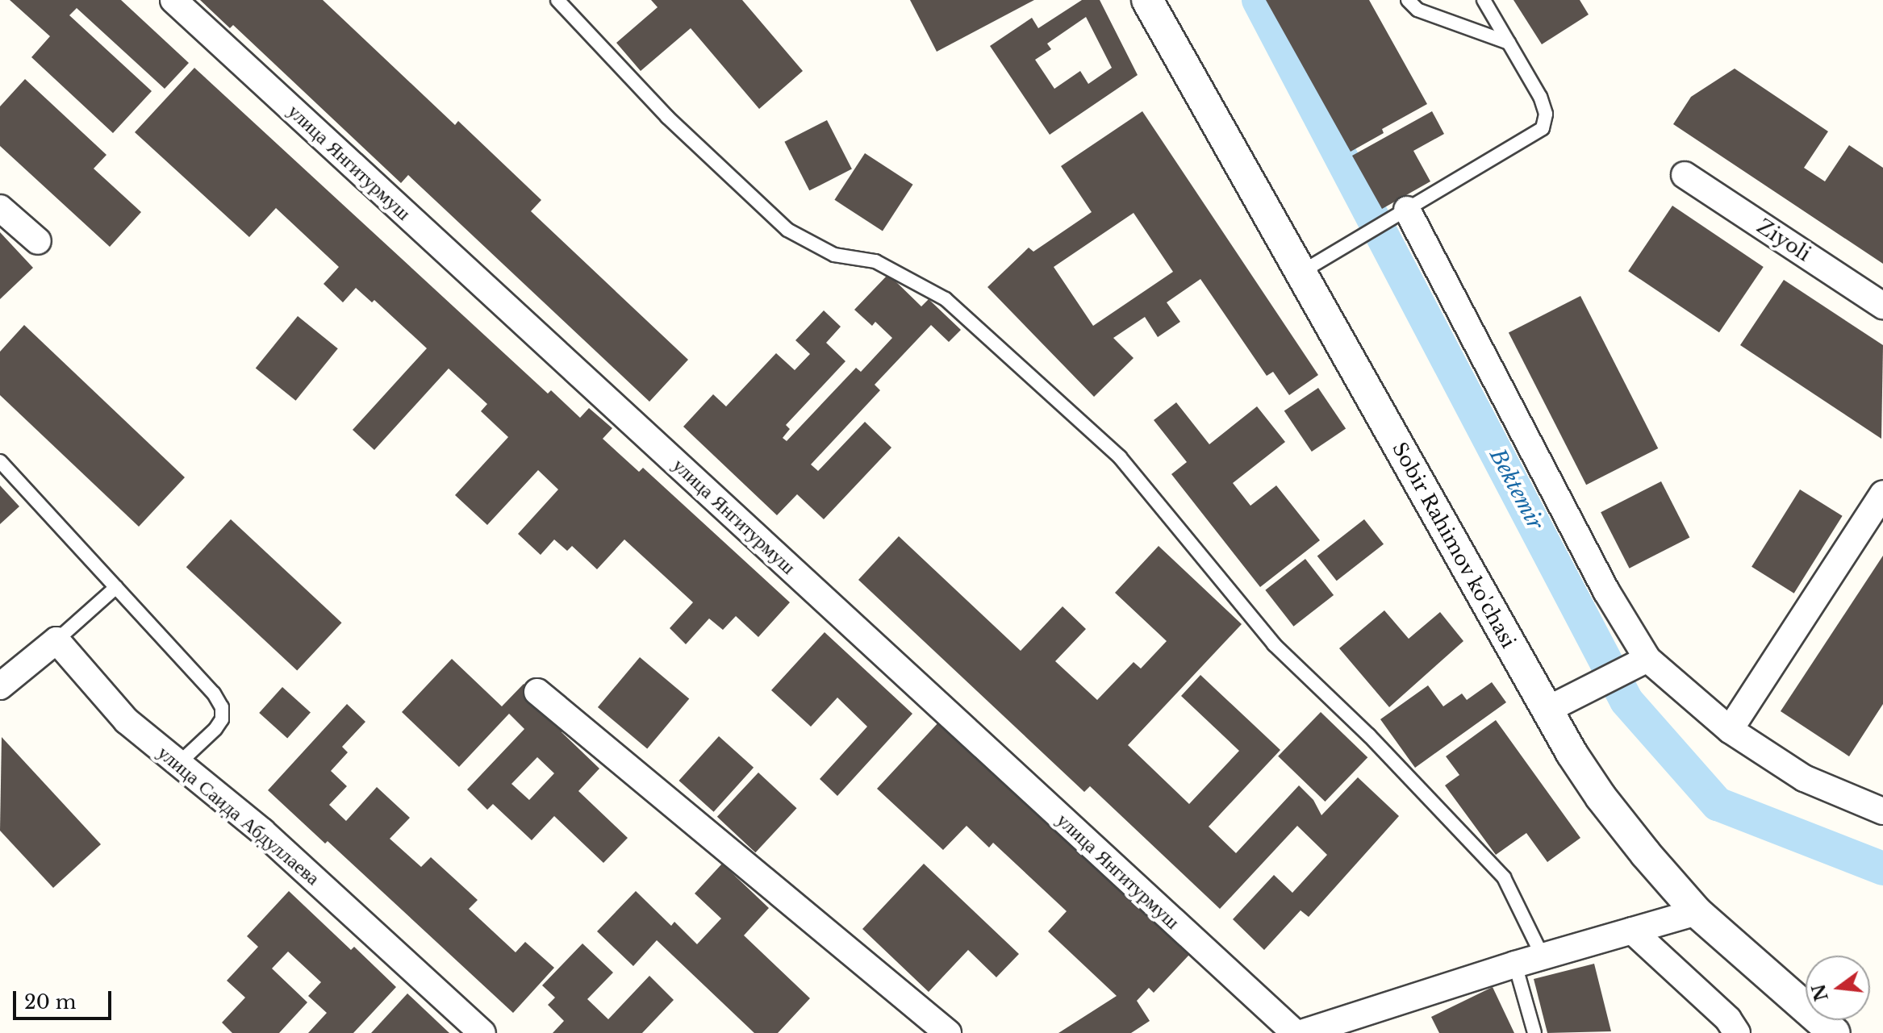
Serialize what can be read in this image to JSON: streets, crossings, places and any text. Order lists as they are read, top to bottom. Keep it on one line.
{"streets":{"street":["улица Янгитурмуш","Ziyoli","Sobir Rahimov ko'chasi","улица Саида Абдуллаева"]},"water":["Bektemir"],"scale_bar":"20 m","north":"left"}
